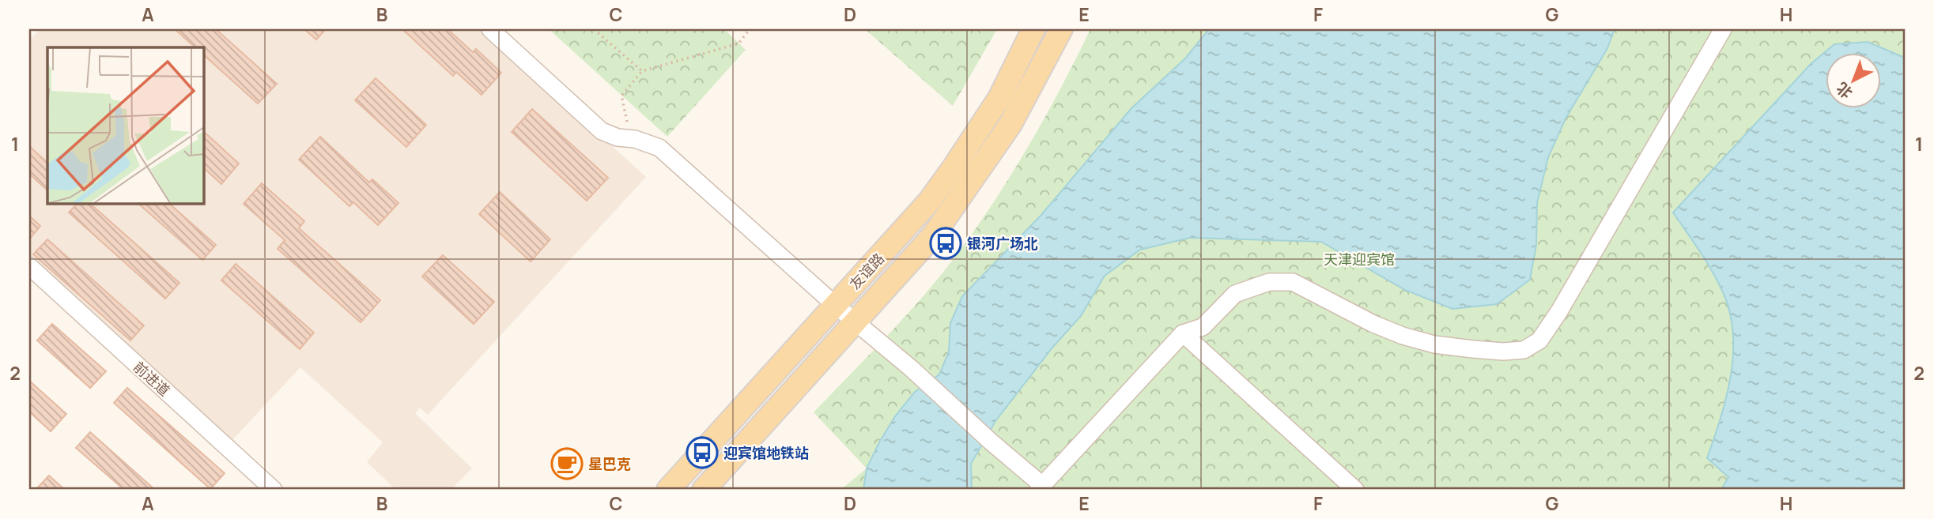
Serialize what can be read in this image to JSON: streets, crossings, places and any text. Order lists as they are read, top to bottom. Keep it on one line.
{"streets":{"main road":["友谊路"],"street":["前进道"]},"parks":["天津迎宾馆"],"places":{"bus stop":["银河广场北","迎宾馆地铁站"],"cafe":["星巴克"]},"north":"bottom left","grid":{"columns":["A","B","C","D","E","F","G","H"],"rows":["1","2"]}}
